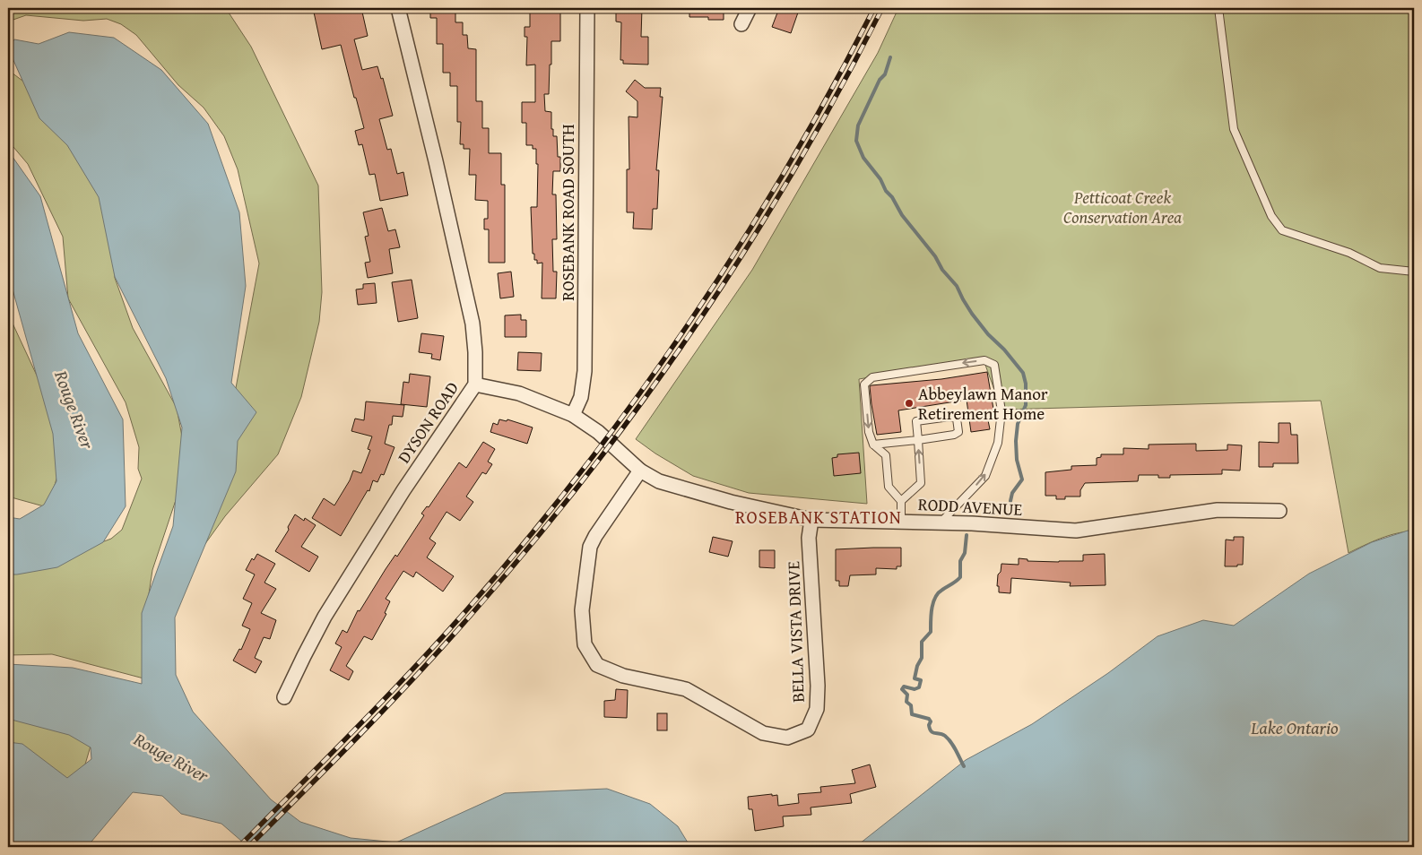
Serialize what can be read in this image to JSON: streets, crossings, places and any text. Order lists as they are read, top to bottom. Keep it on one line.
{"streets":{"street":["ROSEBANK ROAD SOUTH","DYSON ROAD","RODD AVENUE","BELLA VISTA DRIVE"]},"crossings":[["ROSEBANK ROAD SOUTH","RODD AVENUE"],["DYSON ROAD","RODD AVENUE"],["RODD AVENUE","BELLA VISTA DRIVE"]],"districts":["ROSEBANK STATION"],"water":["Rouge River","Lake Ontario"],"parks":["Petticoat Creek Conservation Area"],"places":["Abbeylawn Manor Retirement Home"]}
